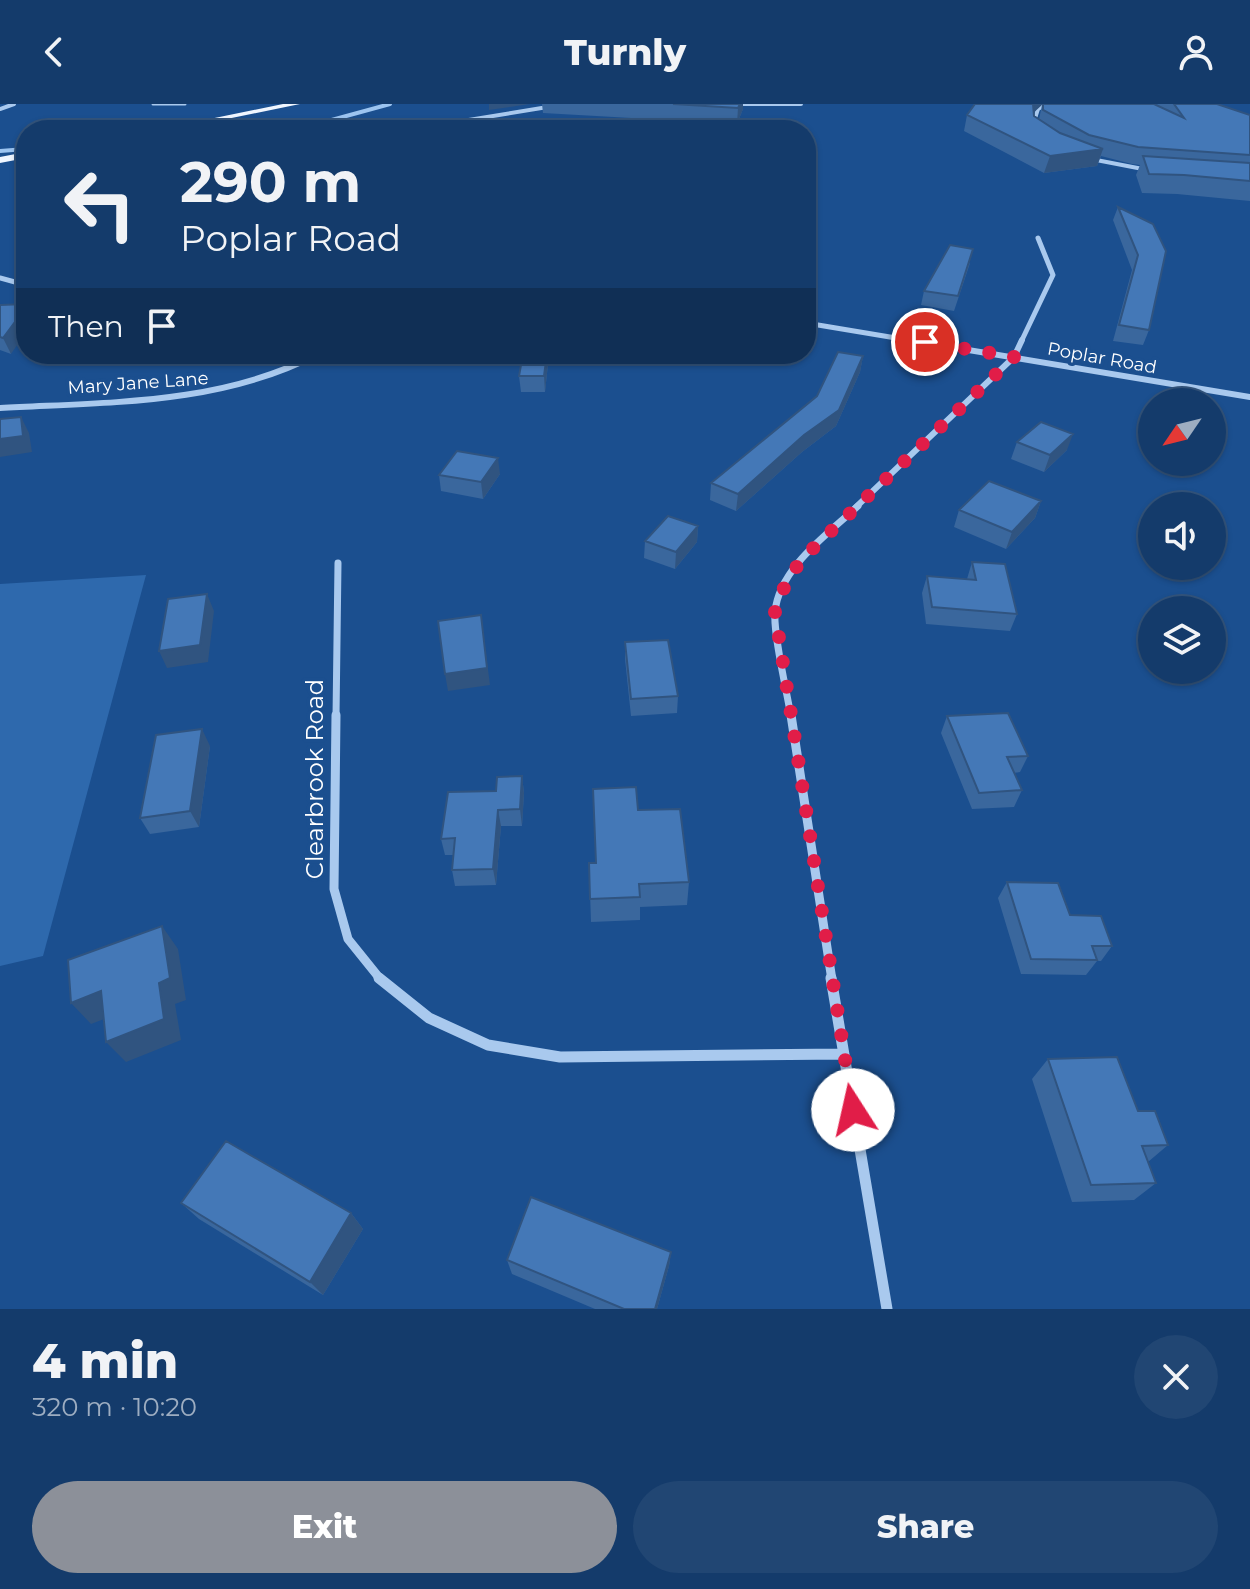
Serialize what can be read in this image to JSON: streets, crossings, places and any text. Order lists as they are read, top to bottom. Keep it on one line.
{"streets":{"street":["Poplar Road","Mary Jane Lane","Clearbrook Road"]},"north":"bottom left","page":{"header":"Turnly","turn":["290 m","Poplar Road"],"then":"Then","heading":["4 min","320 m · 10:20"],"buttons":["Exit","Share"]}}
